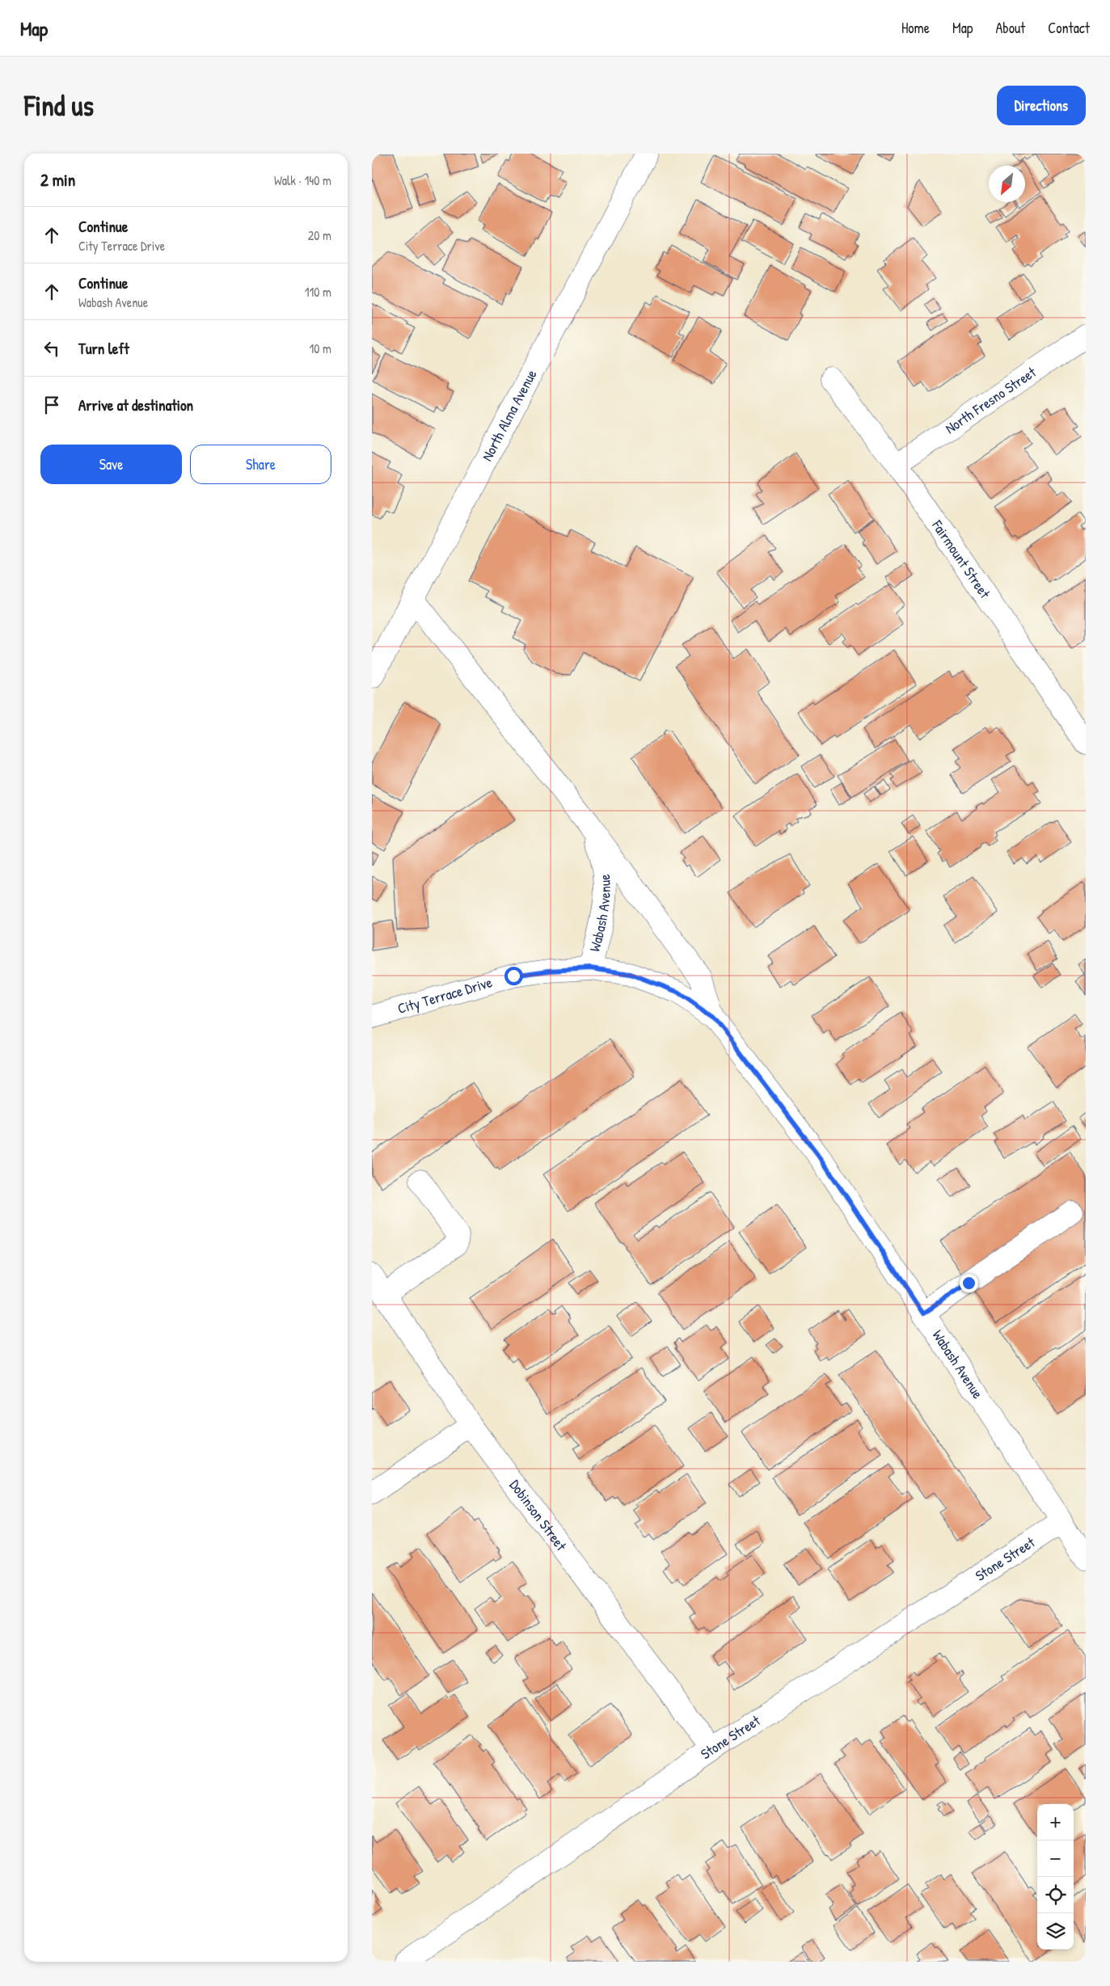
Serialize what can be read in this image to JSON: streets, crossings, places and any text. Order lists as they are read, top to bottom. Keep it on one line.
{"streets":{"street":["North Fresno Street","North Alma Avenue","Fairmount Street","Wabash Avenue","City Terrace Drive","Dobinson Street","Stone Street"]},"crossings":[["North Fresno Street","Fairmount Street"],["North Alma Avenue","Wabash Avenue"],["Wabash Avenue","City Terrace Drive"],["Wabash Avenue","Stone Street"],["Dobinson Street","Stone Street"]],"north":"bottom left","page":{"header":"Map","nav":["Home","Map","About","Contact"],"buttons":["Directions",["Save","Share"]],"title":"Find us","heading":["2 min","Walk · 140 m"],"list":[["Continue","City Terrace Drive","20 m"],["Continue","Wabash Avenue","110 m"],["Turn left","10 m"],"Arrive at destination"],"map_buttons":["+","−"]}}
